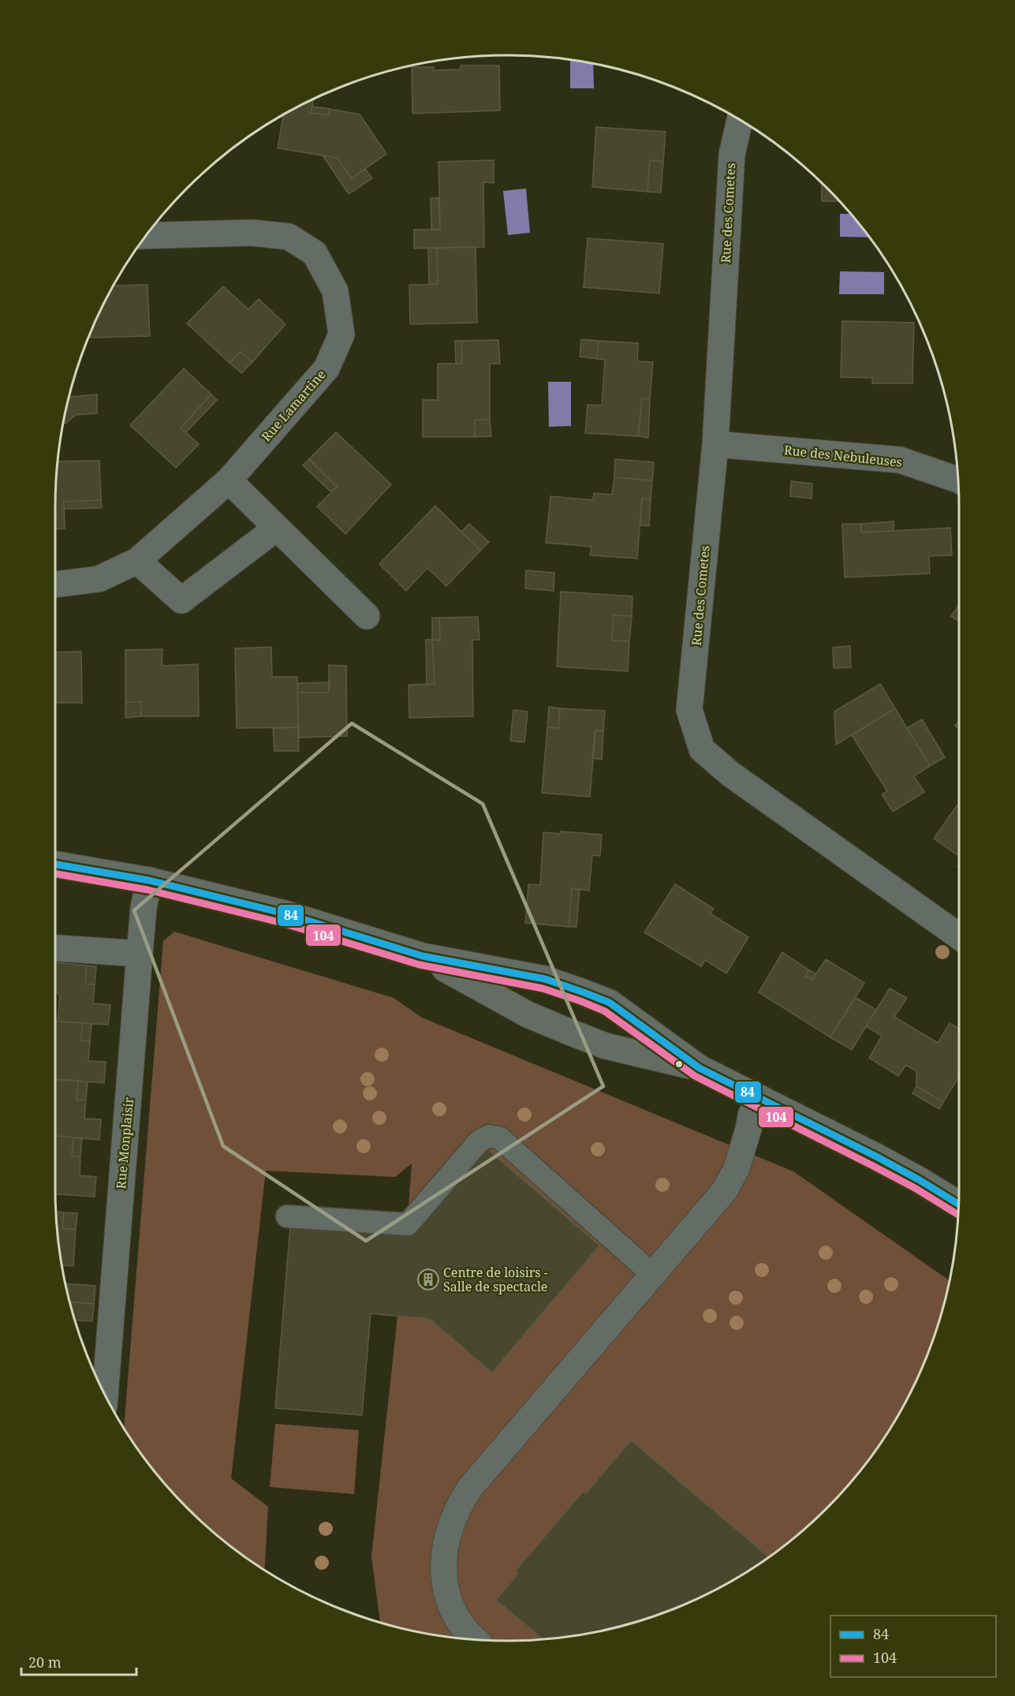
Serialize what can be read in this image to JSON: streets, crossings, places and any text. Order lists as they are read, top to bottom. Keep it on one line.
{"streets":{"street":["Rue des Cometes","Rue Lamartine","Rue des Nebuleuses","Rue Monplaisir"]},"crossings":[["Rue des Cometes","Rue des Nebuleuses"]],"places":{"building":["Centre de loisirs - Salle de spectacle"]},"lines":["transit line 84","transit line 104"],"legend":["84","104"],"scale_bar":"20 m"}
